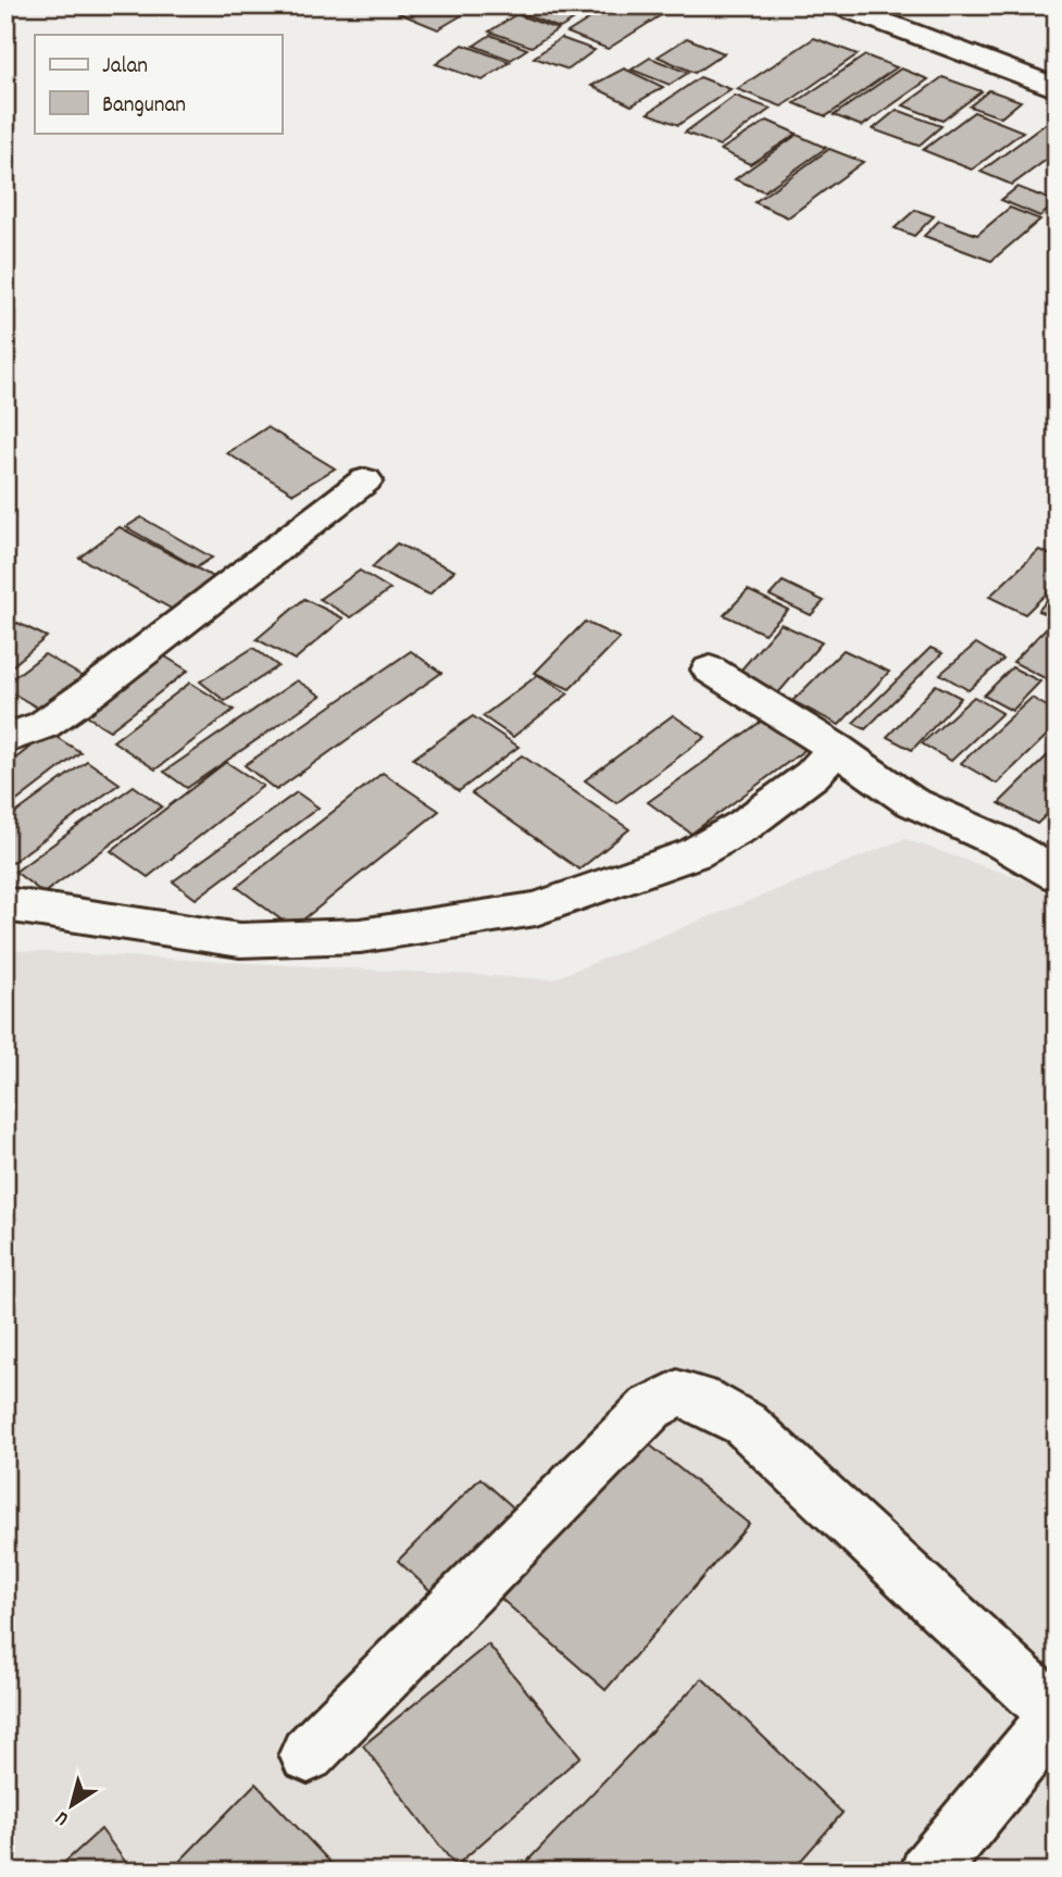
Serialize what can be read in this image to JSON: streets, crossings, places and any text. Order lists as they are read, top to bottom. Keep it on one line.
{"legend":["Jalan","Bangunan"],"north":"bottom left"}
